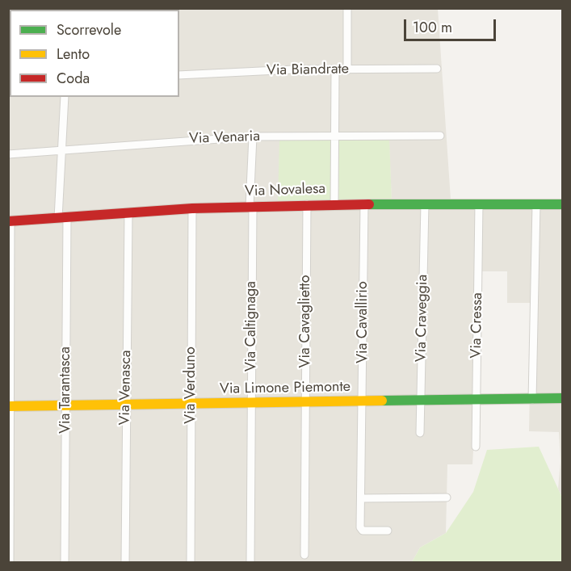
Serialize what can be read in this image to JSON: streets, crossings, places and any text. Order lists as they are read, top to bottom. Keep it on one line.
{"streets":{"street":["Via Biandrate","Via Venaria","Via Novalesa","Via Craveggia","Via Cavaglietto","Via Cavallirio","Via Cressa","Via Caltignaga","Via Verduno","Via Venasca","Via Limone Piemonte","Via Tarantasca"]},"crossings":[["Via Venaria","Via Caltignaga"],["Via Venaria","Via Tarantasca"],["Via Novalesa","Via Craveggia"],["Via Novalesa","Via Cavaglietto"],["Via Novalesa","Via Cavallirio"],["Via Novalesa","Via Cressa"],["Via Novalesa","Via Caltignaga"],["Via Novalesa","Via Verduno"],["Via Novalesa","Via Venasca"],["Via Novalesa","Via Tarantasca"],["Via Craveggia","Via Limone Piemonte"],["Via Cavaglietto","Via Limone Piemonte"],["Via Cavallirio","Via Limone Piemonte"],["Via Cressa","Via Limone Piemonte"],["Via Caltignaga","Via Limone Piemonte"],["Via Verduno","Via Limone Piemonte"],["Via Venasca","Via Limone Piemonte"],["Via Limone Piemonte","Via Tarantasca"]],"legend":["Scorrevole","Lento","Coda"],"scale_bar":"100 m"}
